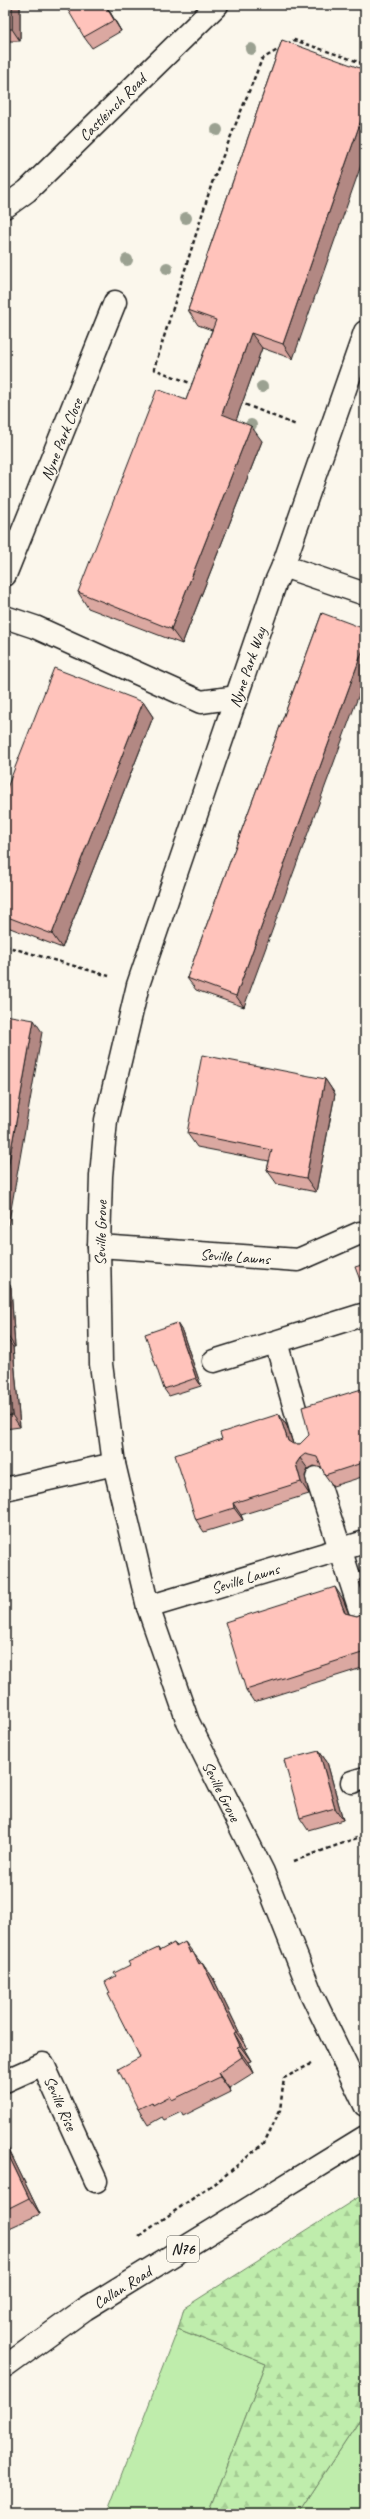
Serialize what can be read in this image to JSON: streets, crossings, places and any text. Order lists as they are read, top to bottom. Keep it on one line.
{"streets":{"street":["Castleinch Road","Nyne Park Close","Nyne Park Way","Seville Grove","Seville Lawns","Seville Rise","N76","Callan Road"]},"crossings":[["Nyne Park Way","Seville Grove"],["Seville Grove","Seville Lawns"]]}
